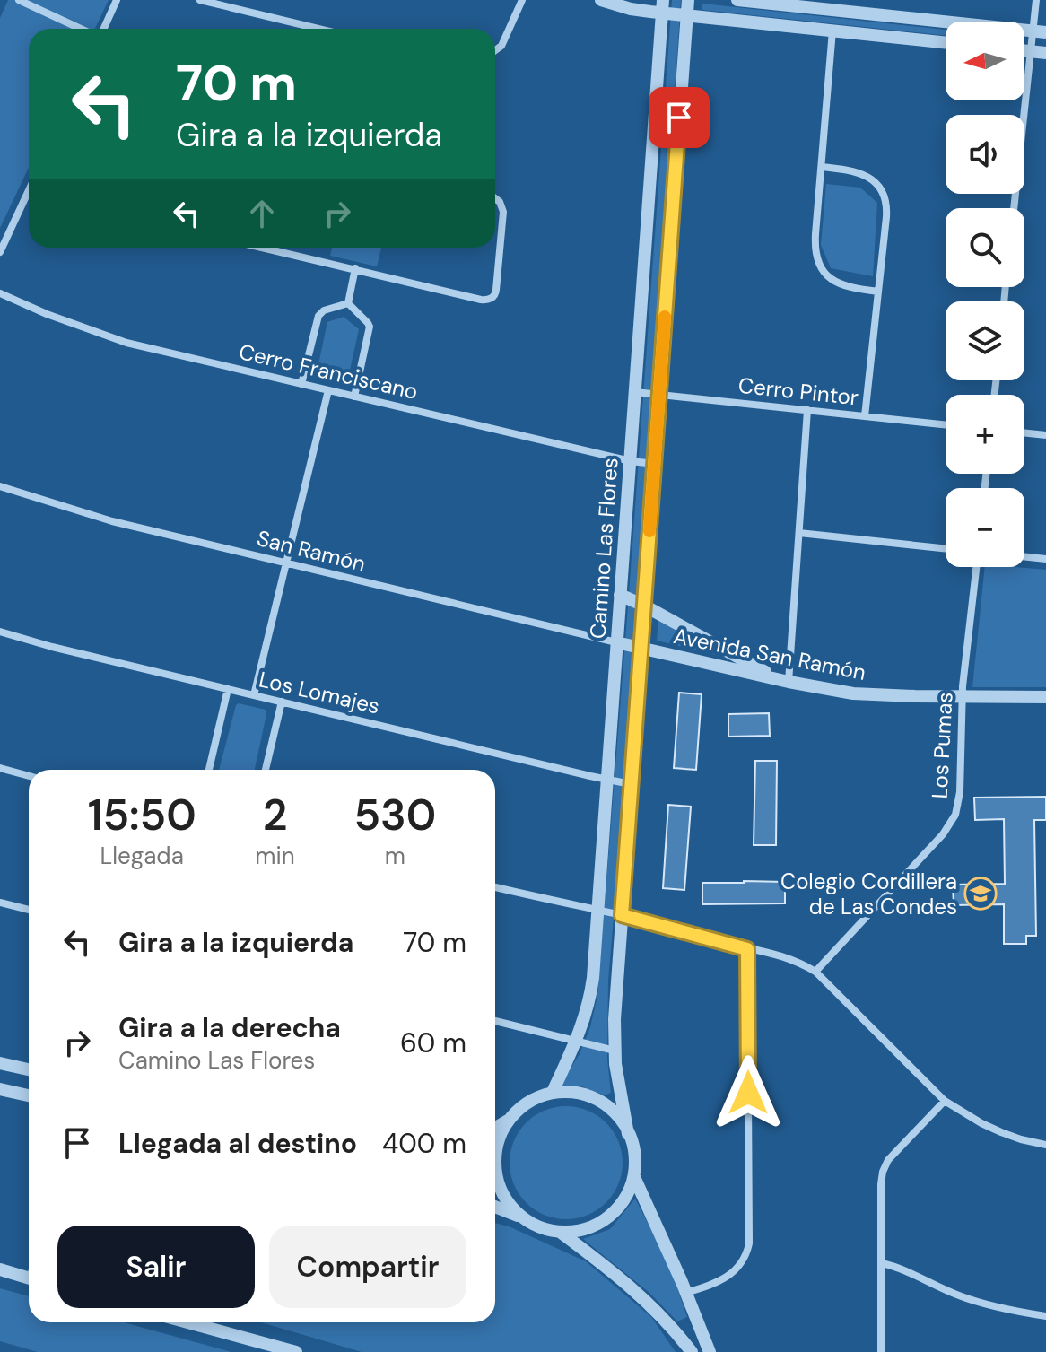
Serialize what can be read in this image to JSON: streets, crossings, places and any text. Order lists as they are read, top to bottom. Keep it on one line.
{"streets":{"street":["Cerro Franciscano","Cerro Pintor","Camino Las Flores","San Ramón","Avenida San Ramón","Los Lomajes","Los Pumas"]},"crossings":[["Cerro Franciscano","Camino Las Flores"],["Cerro Pintor","Camino Las Flores"],["Camino Las Flores","San Ramón"],["Camino Las Flores","Avenida San Ramón"],["Camino Las Flores","Los Lomajes"],["San Ramón","Avenida San Ramón"],["Avenida San Ramón","Los Pumas"]],"places":{"school or university":["Colegio Cordillera de Las Condes"]},"north":"left","page":{"map_buttons":["+","−"],"turn":["70 m","Gira a la izquierda"],"eta":["15:50","Llegada","2","min","530","m"],"list":[{"name":"Gira a la izquierda","value":"70 m"},{"name":"Gira a la derecha","note":"Camino Las Flores","value":"60 m"},{"name":"Llegada al destino","value":"400 m"}],"buttons":["Salir","Compartir"]}}
